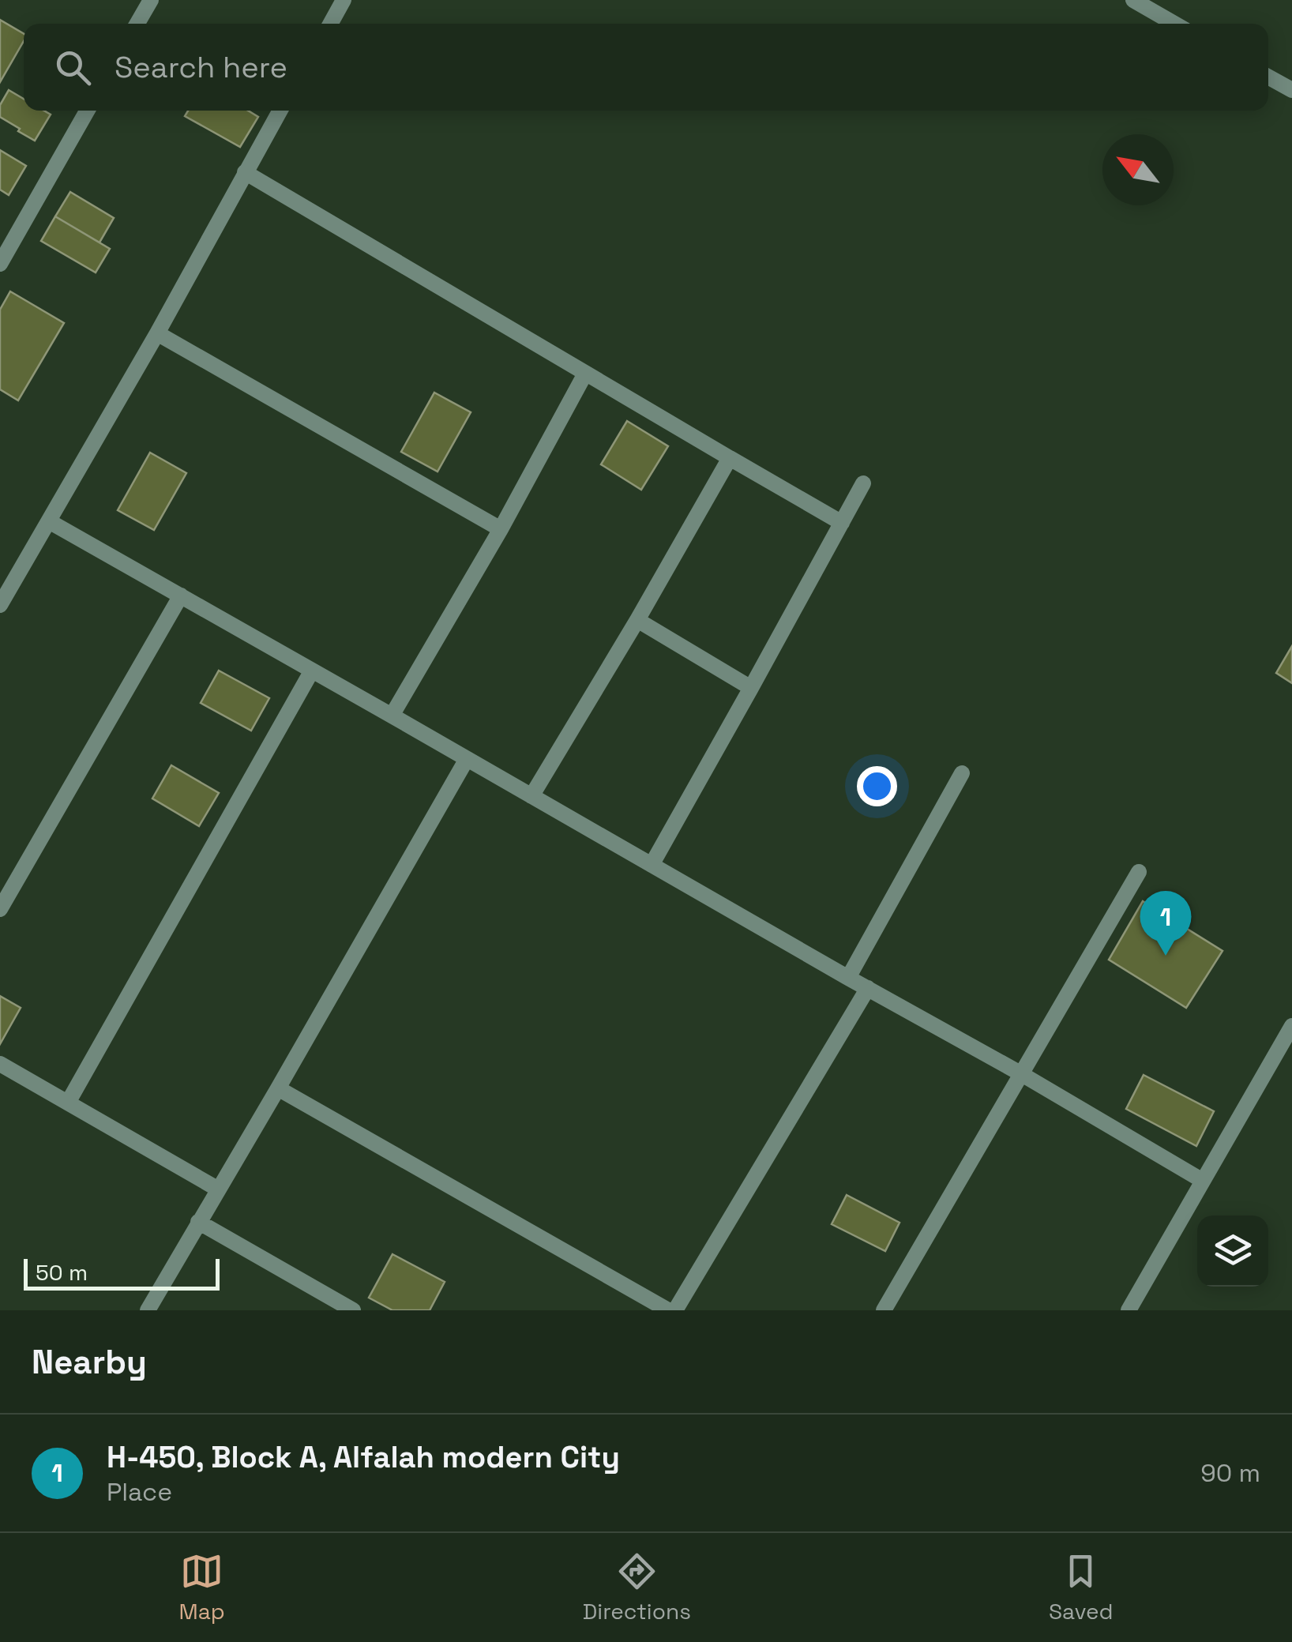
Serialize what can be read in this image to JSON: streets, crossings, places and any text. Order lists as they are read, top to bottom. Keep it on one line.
{"scale_bar":"50 m","north":"top left","page":{"search":"Search here","pins":"1","scale":"50 m","heading":"Nearby","list":[{"mark":"1","name":"H-450, Block A, Alfalah modern City","note":"Place","value":"90 m"}],"nav":["Map","Directions","Saved"]}}
